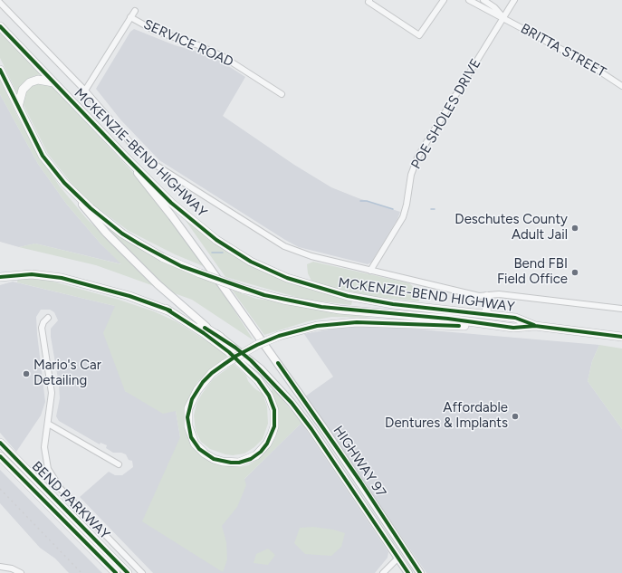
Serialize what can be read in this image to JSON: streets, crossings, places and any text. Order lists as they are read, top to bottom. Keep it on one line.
{"streets":{"highway":["MCKENZIE-BEND HIGHWAY","BEND PARKWAY"],"main road":["HIGHWAY 97"],"street":["SERVICE ROAD","BRITTA STREET","POE SHOLES DRIVE"]},"crossings":[["BRITTA STREET","POE SHOLES DRIVE"],["MCKENZIE-BEND HIGHWAY","HIGHWAY 97"]],"places":["Deschutes County Adult Jail","Bend FBI Field Office","Mario's Car Detailing","Affordable Dentures & Implants"]}
